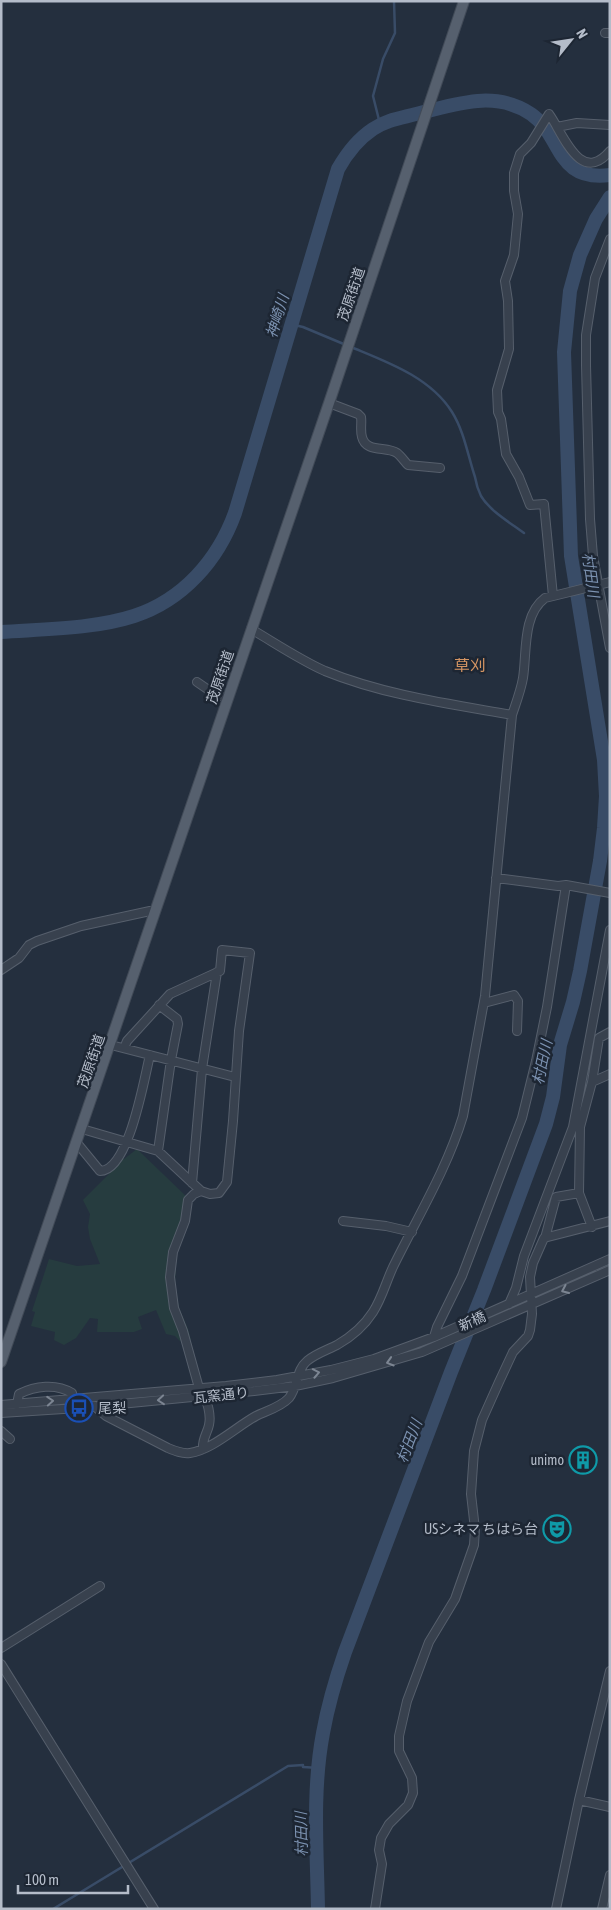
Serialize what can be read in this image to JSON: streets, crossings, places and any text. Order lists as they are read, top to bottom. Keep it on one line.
{"streets":{"main road":["茂原街道"],"street":["新橋","瓦窯通り"]},"crossings":[["新橋","瓦窯通り"]],"districts":["草刈"],"water":["神崎川","村田川"],"places":{"bus stop":["尾梨"],"building":["unimo"],"theatre":["USシネマ ちはら台"]},"scale_bar":"100 m","north":"top right"}
